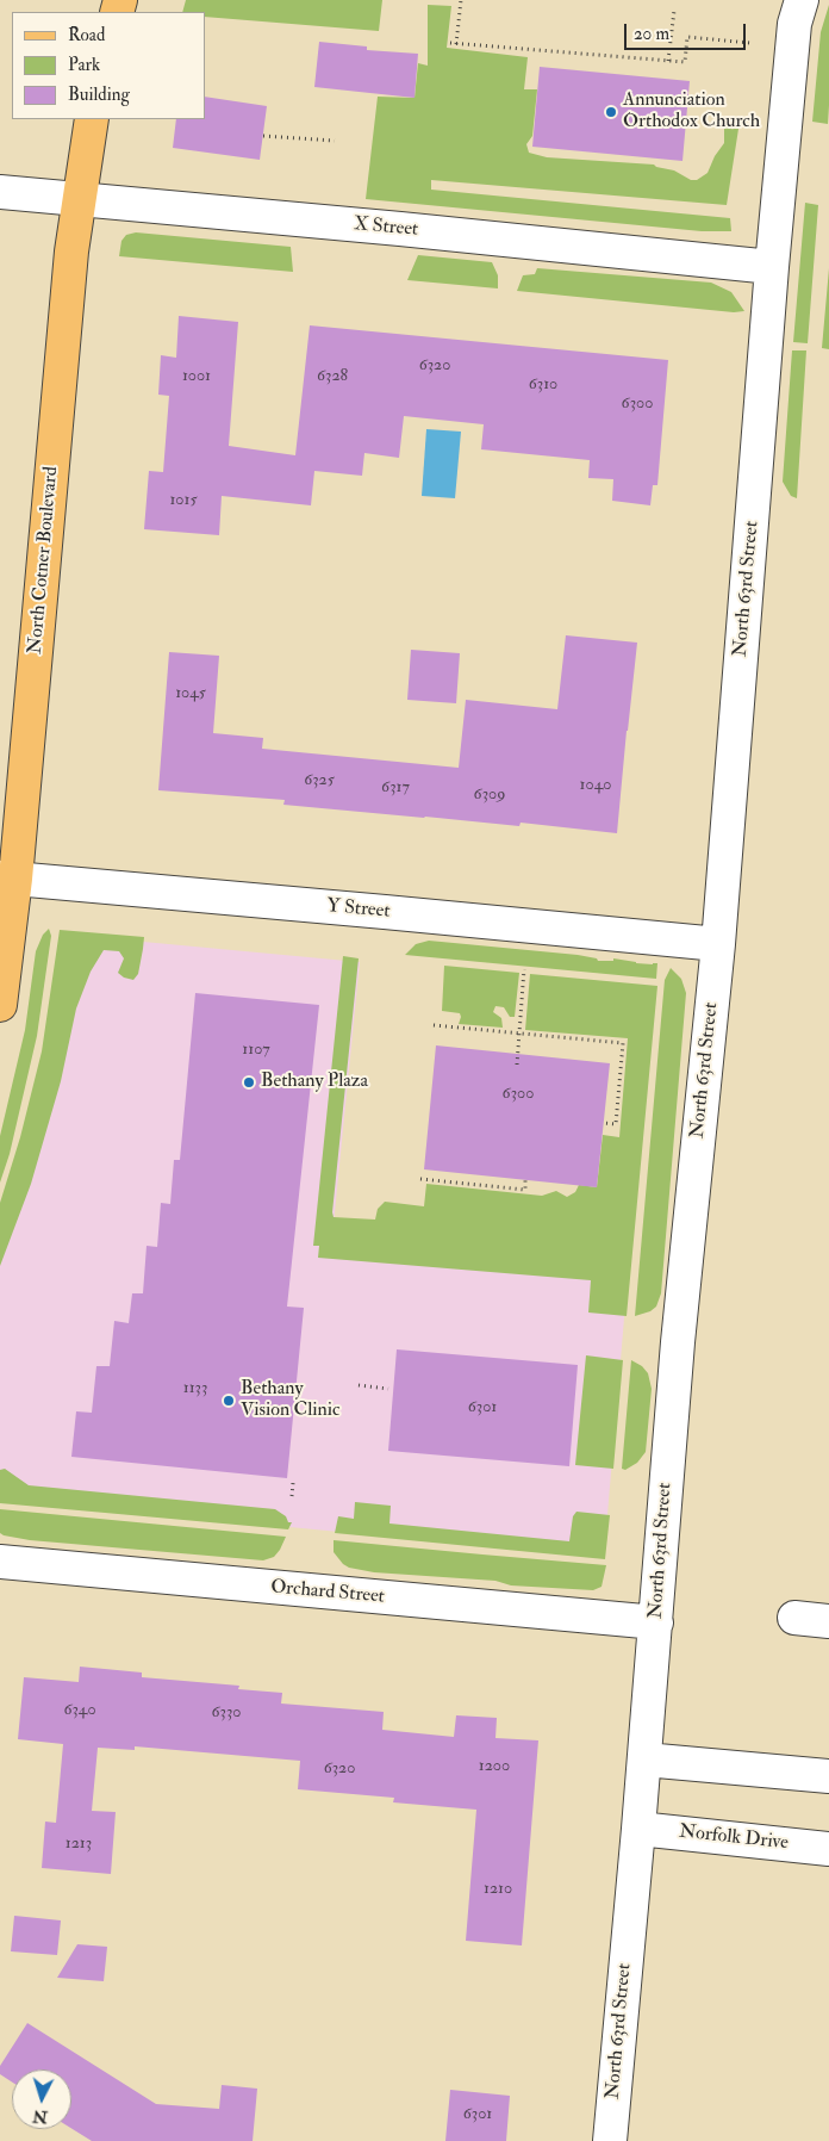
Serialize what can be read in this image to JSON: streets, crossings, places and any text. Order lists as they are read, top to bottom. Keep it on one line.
{"streets":{"main road":["North Cotner Boulevard"],"street":["X Street","North 63rd Street","Y Street","Orchard Street","Norfolk Drive"]},"crossings":[["X Street","North Cotner Boulevard"],["X Street","North 63rd Street"],["North Cotner Boulevard","Y Street"],["North 63rd Street","Y Street"],["North 63rd Street","Orchard Street"],["North 63rd Street","Norfolk Drive"]],"places":["Annunciation Orthodox Church","Bethany Plaza","Bethany Vision Clinic"],"house_numbers":["6320","1001","6328","6310","6300","1015","1045","6325","1040","6317","6309","1107","6300","1133","6301","6340","6330","1200","6320","1213","1210","6301"],"legend":["Road","Park","Building"],"scale_bar":"20 m","north":"bottom"}
